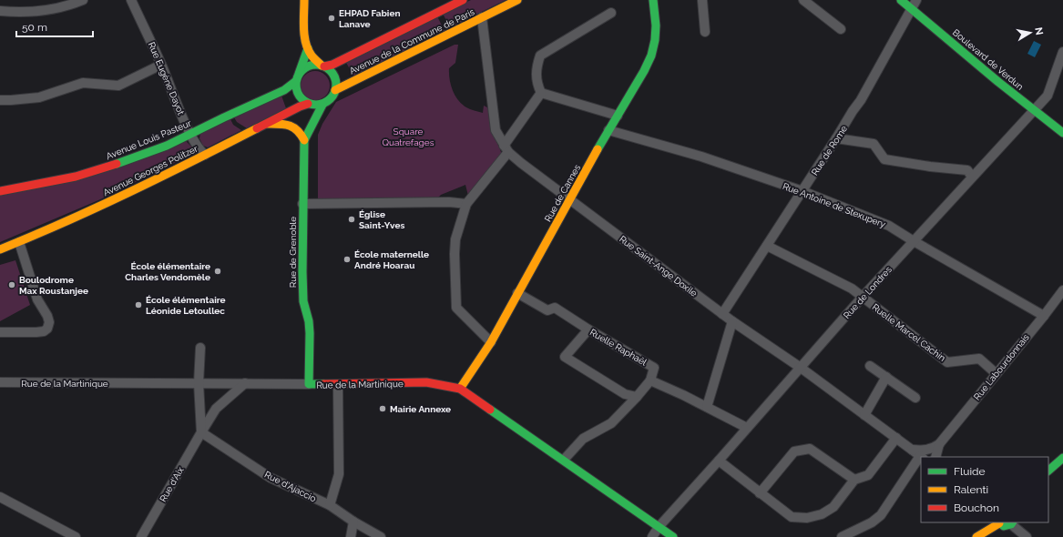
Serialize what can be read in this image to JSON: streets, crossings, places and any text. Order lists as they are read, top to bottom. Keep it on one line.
{"streets":{"main road":["Avenue de la Commune de Paris","Boulevard de Verdun","Avenue Louis Pasteur","Avenue Georges Politzer","Rue de Cannes","Rue de Grenoble","Rue de la Martinique"],"street":["Rue Eugène Dayot","Rue de Rome","Rue Antoine de Stexupery","Rue Saint-Ange Doxile","Rue de Londres","Ruelle Marcel Cachin","Ruelle Raphaël","Rue Labourdonnais","Rue d'Aix","Rue d'Ajaccio"]},"crossings":[["Avenue de la Commune de Paris","Avenue Louis Pasteur"],["Avenue de la Commune de Paris","Avenue Georges Politzer"],["Avenue de la Commune de Paris","Rue de Grenoble"],["Avenue de la Commune de Paris","Rue Saint-Ange Doxile"],["Boulevard de Verdun","Rue de Rome"],["Boulevard de Verdun","Rue de Londres"],["Rue Eugène Dayot","Avenue Louis Pasteur"],["Rue Eugène Dayot","Avenue Georges Politzer"],["Avenue Louis Pasteur","Avenue Georges Politzer"],["Avenue Louis Pasteur","Rue de Grenoble"],["Rue de Rome","Rue Antoine de Stexupery"],["Rue de Rome","Rue Saint-Ange Doxile"],["Rue de Rome","Ruelle Marcel Cachin"],["Avenue Georges Politzer","Rue de Grenoble"],["Rue de Cannes","Rue Antoine de Stexupery"],["Rue de Cannes","Rue Saint-Ange Doxile"],["Rue de Cannes","Ruelle Raphaël"],["Rue de Cannes","Rue de la Martinique"],["Rue Antoine de Stexupery","Rue de Londres"],["Rue Antoine de Stexupery","Rue Labourdonnais"],["Rue de Grenoble","Rue de la Martinique"],["Rue Saint-Ange Doxile","Rue de Londres"],["Rue de Londres","Ruelle Marcel Cachin"],["Rue de Londres","Rue de la Martinique"],["Ruelle Marcel Cachin","Rue Labourdonnais"],["Rue de la Martinique","Rue d'Aix"],["Rue d'Aix","Rue d'Ajaccio"]],"parks":["Square Quatrefages"],"places":["EHPAD Fabien Lanave","Église Saint-Yves","École maternelle André Hoarau","École élémentaire Charles Vendomèle","Boulodrome Max Roustanjee","École élémentaire Léonide Letoullec","Mairie Annexe"],"legend":["Fluide","Ralenti","Bouchon"],"scale_bar":"50 m","north":"right"}
